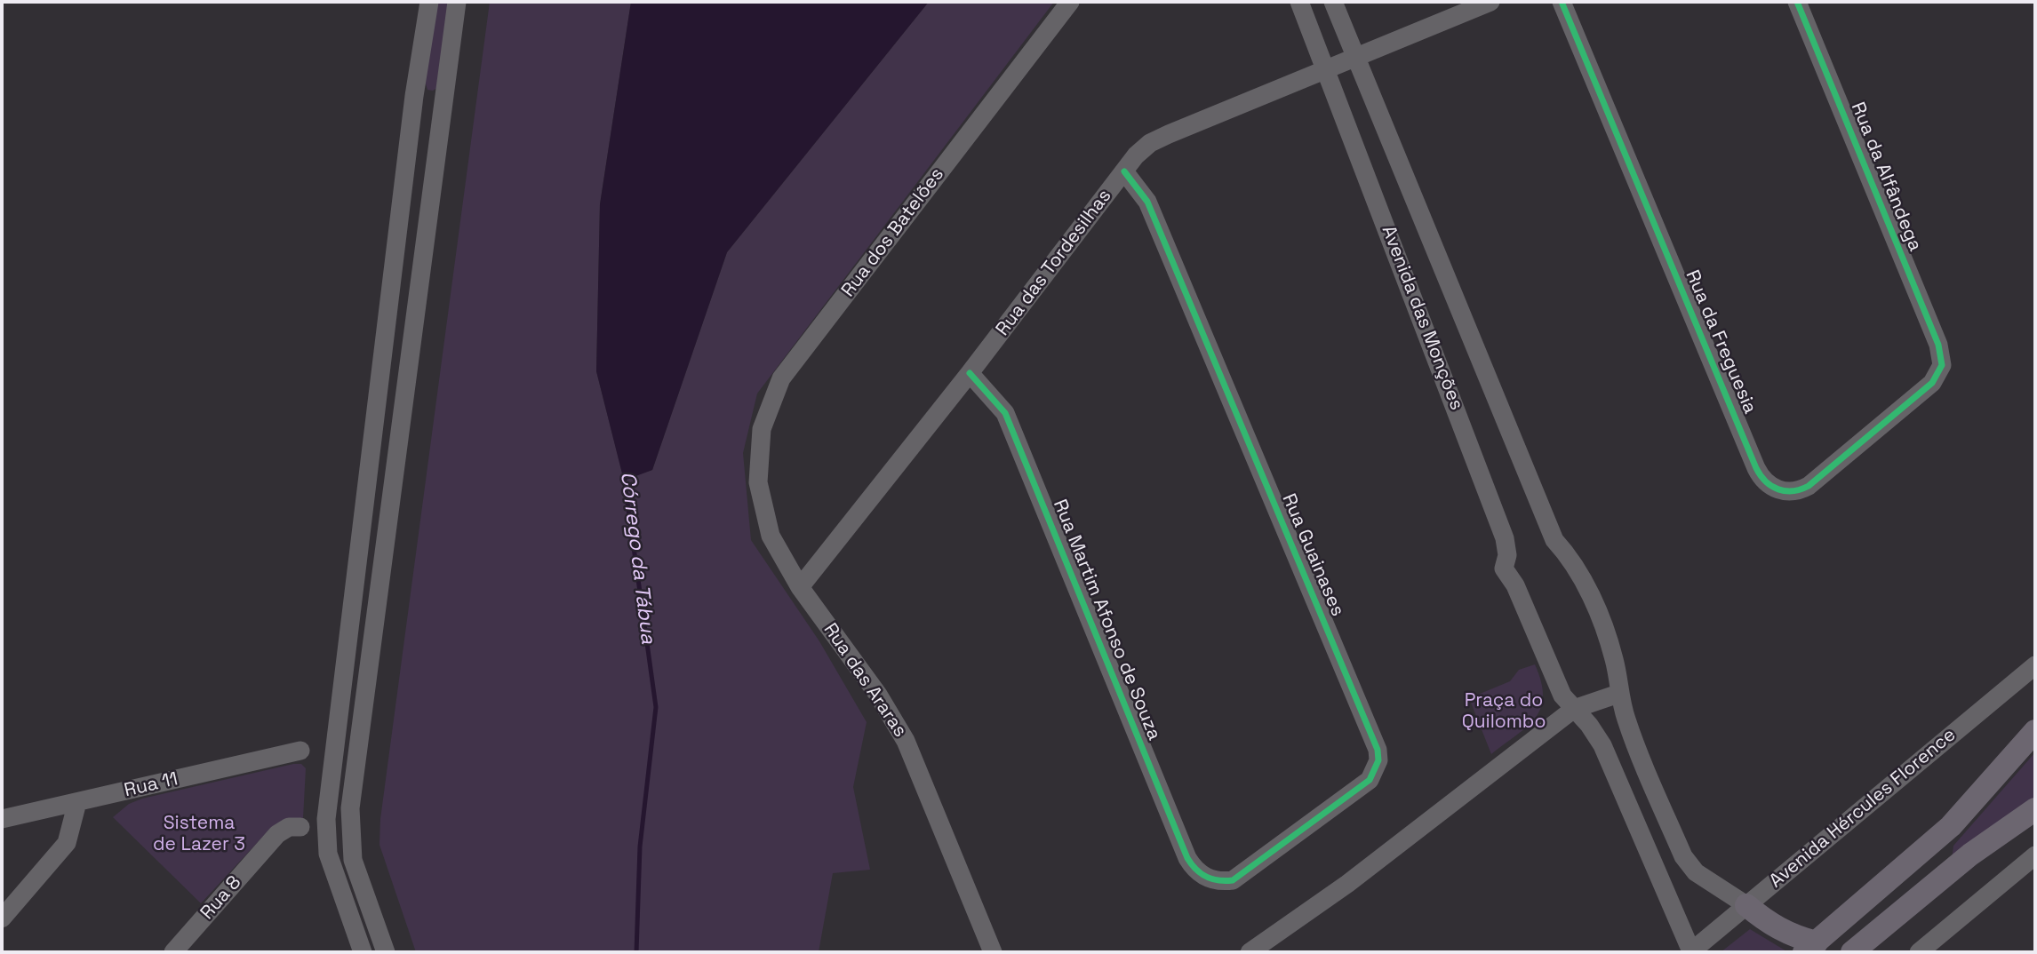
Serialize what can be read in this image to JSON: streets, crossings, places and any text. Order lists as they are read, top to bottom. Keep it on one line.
{"streets":{"street":["Rua da Alfândega","Rua dos Batelões","Rua das Tordesilhas","Avenida das Monções","Rua da Freguesia","Rua Guainases","Rua Martim Afonso de Souza","Rua das Araras","Rua 11","Avenida Hércules Florence","Rua 8"]},"crossings":[["Rua da Alfândega","Rua da Freguesia"],["Rua dos Batelões","Rua das Araras"],["Rua das Tordesilhas","Avenida das Monções"],["Rua das Tordesilhas","Rua Guainases"],["Rua das Tordesilhas","Rua Martim Afonso de Souza"],["Rua das Tordesilhas","Rua das Araras"],["Avenida das Monções","Avenida Hércules Florence"],["Rua Guainases","Rua Martim Afonso de Souza"]],"water":["Córrego da Tábua"],"parks":["Praça do Quilombo","Sistema de Lazer 3"]}
